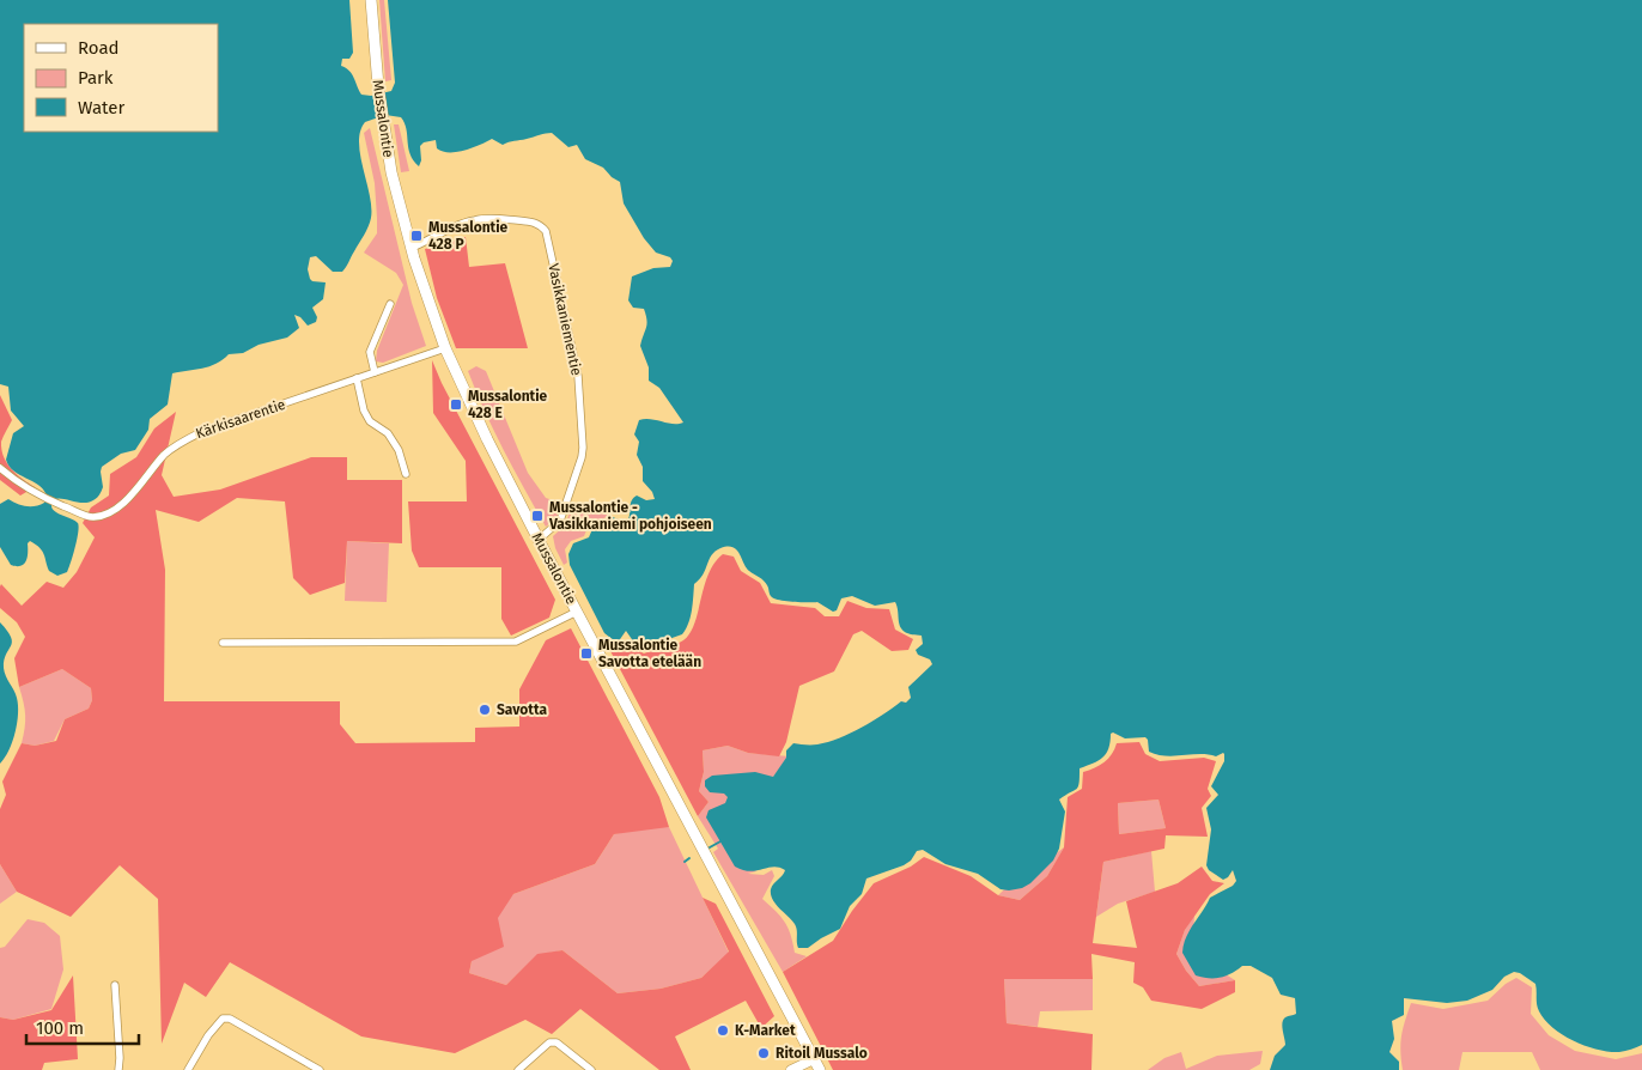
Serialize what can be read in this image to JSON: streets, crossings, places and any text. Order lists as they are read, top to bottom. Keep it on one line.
{"streets":{"main road":["Mussalontie"],"street":["Vasikkaniementie","Kärkisaarentie"]},"crossings":[["Mussalontie","Vasikkaniementie"],["Mussalontie","Kärkisaarentie"]],"places":{"transit":["Mussalontie 428 P","Mussalontie 428 E","Mussalontie - Vasikkaniemi pohjoiseen","Mussalontie Savotta etelään"],"other":["Savotta","K-Market","Ritoil Mussalo"]},"legend":["Road","Park","Water"],"scale_bar":"100 m"}
